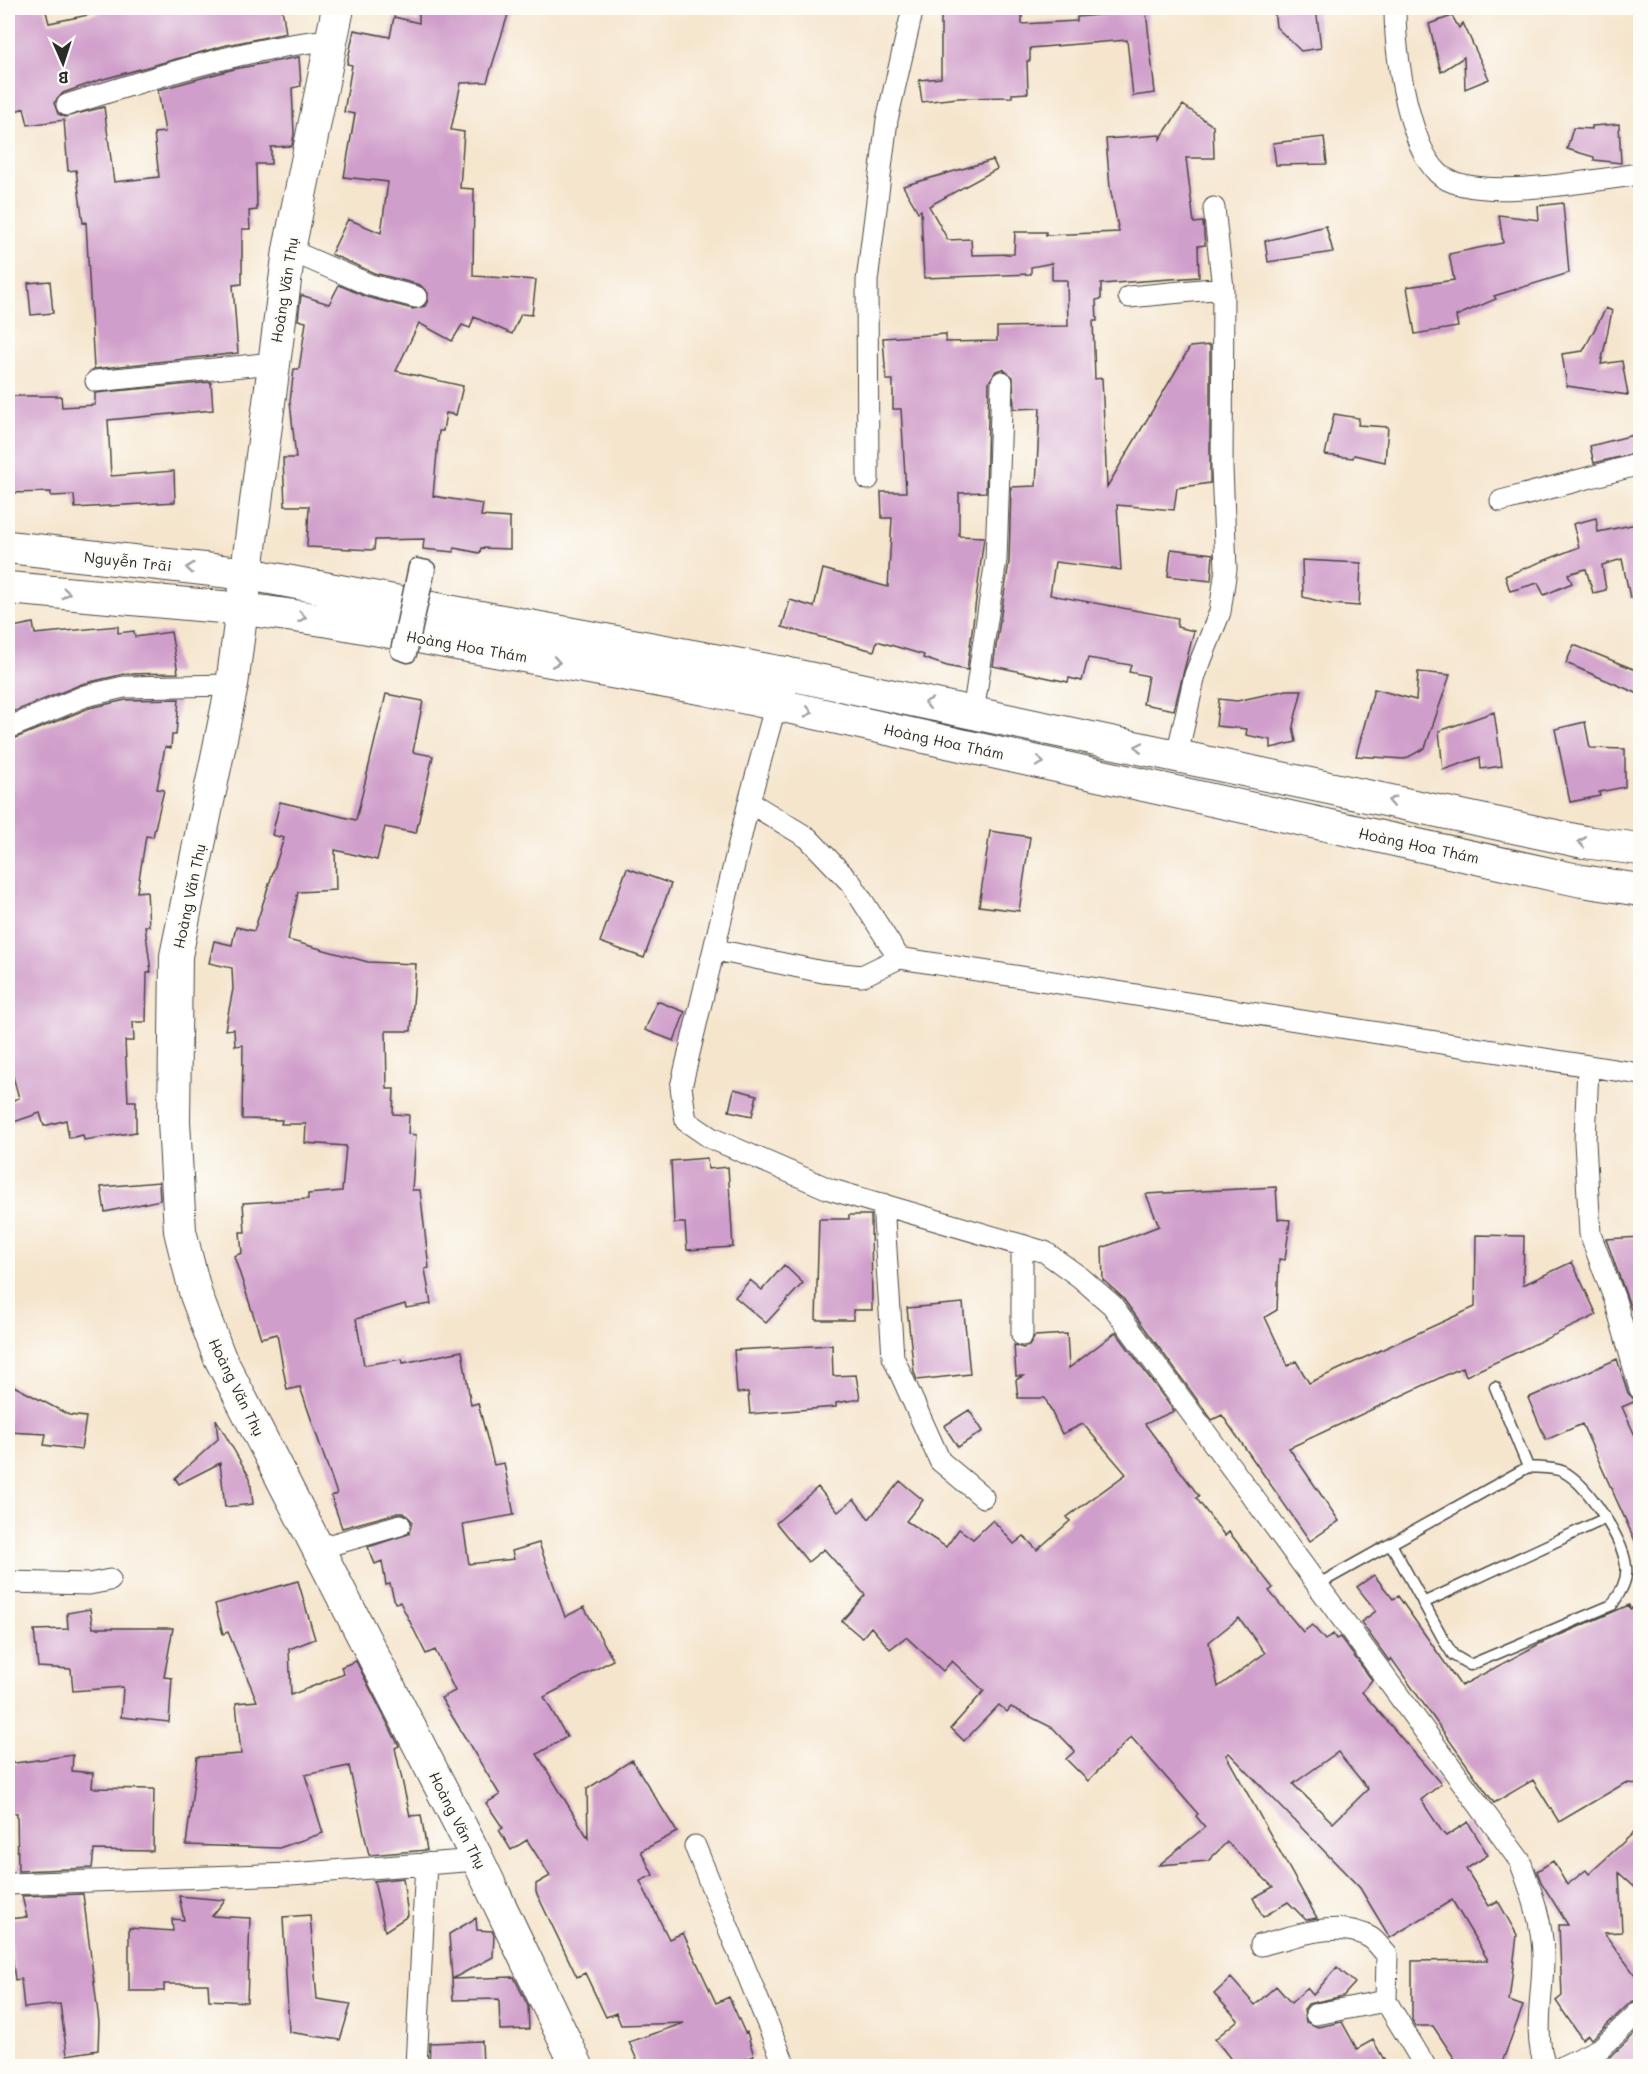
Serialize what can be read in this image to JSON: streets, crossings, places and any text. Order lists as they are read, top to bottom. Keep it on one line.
{"streets":{"main road":["Hoàng Văn Thụ","Nguyễn Trãi","Hoàng Hoa Thám"]},"crossings":[["Hoàng Văn Thụ","Nguyễn Trãi"],["Hoàng Văn Thụ","Hoàng Hoa Thám"],["Nguyễn Trãi","Hoàng Hoa Thám"]],"north":"bottom"}
